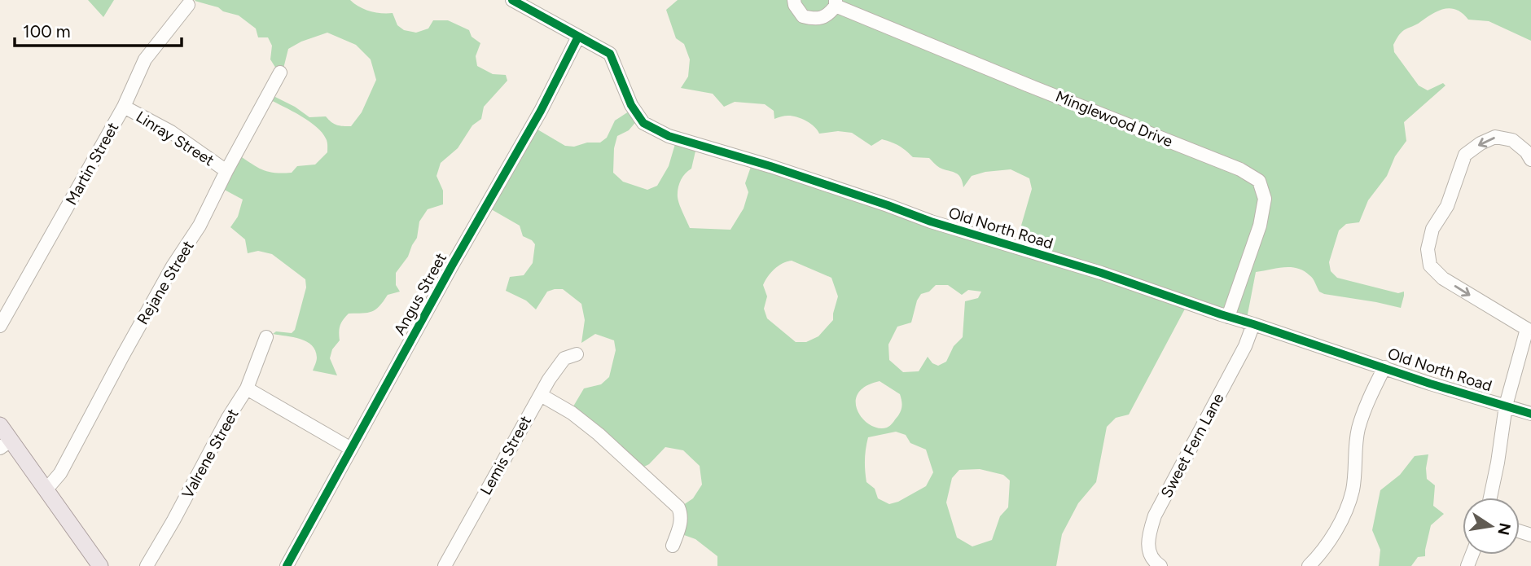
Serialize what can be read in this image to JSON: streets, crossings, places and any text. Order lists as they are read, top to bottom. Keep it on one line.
{"streets":{"street":["Minglewood Drive","Linray Street","Martin Street","Old North Road","Rejane Street","Angus Street","Sweet Fern Lane","Valrene Street","Lemis Street"]},"crossings":[["Minglewood Drive","Old North Road"],["Linray Street","Martin Street"],["Linray Street","Rejane Street"],["Old North Road","Angus Street"],["Old North Road","Sweet Fern Lane"]],"scale_bar":"100 m","north":"right"}
